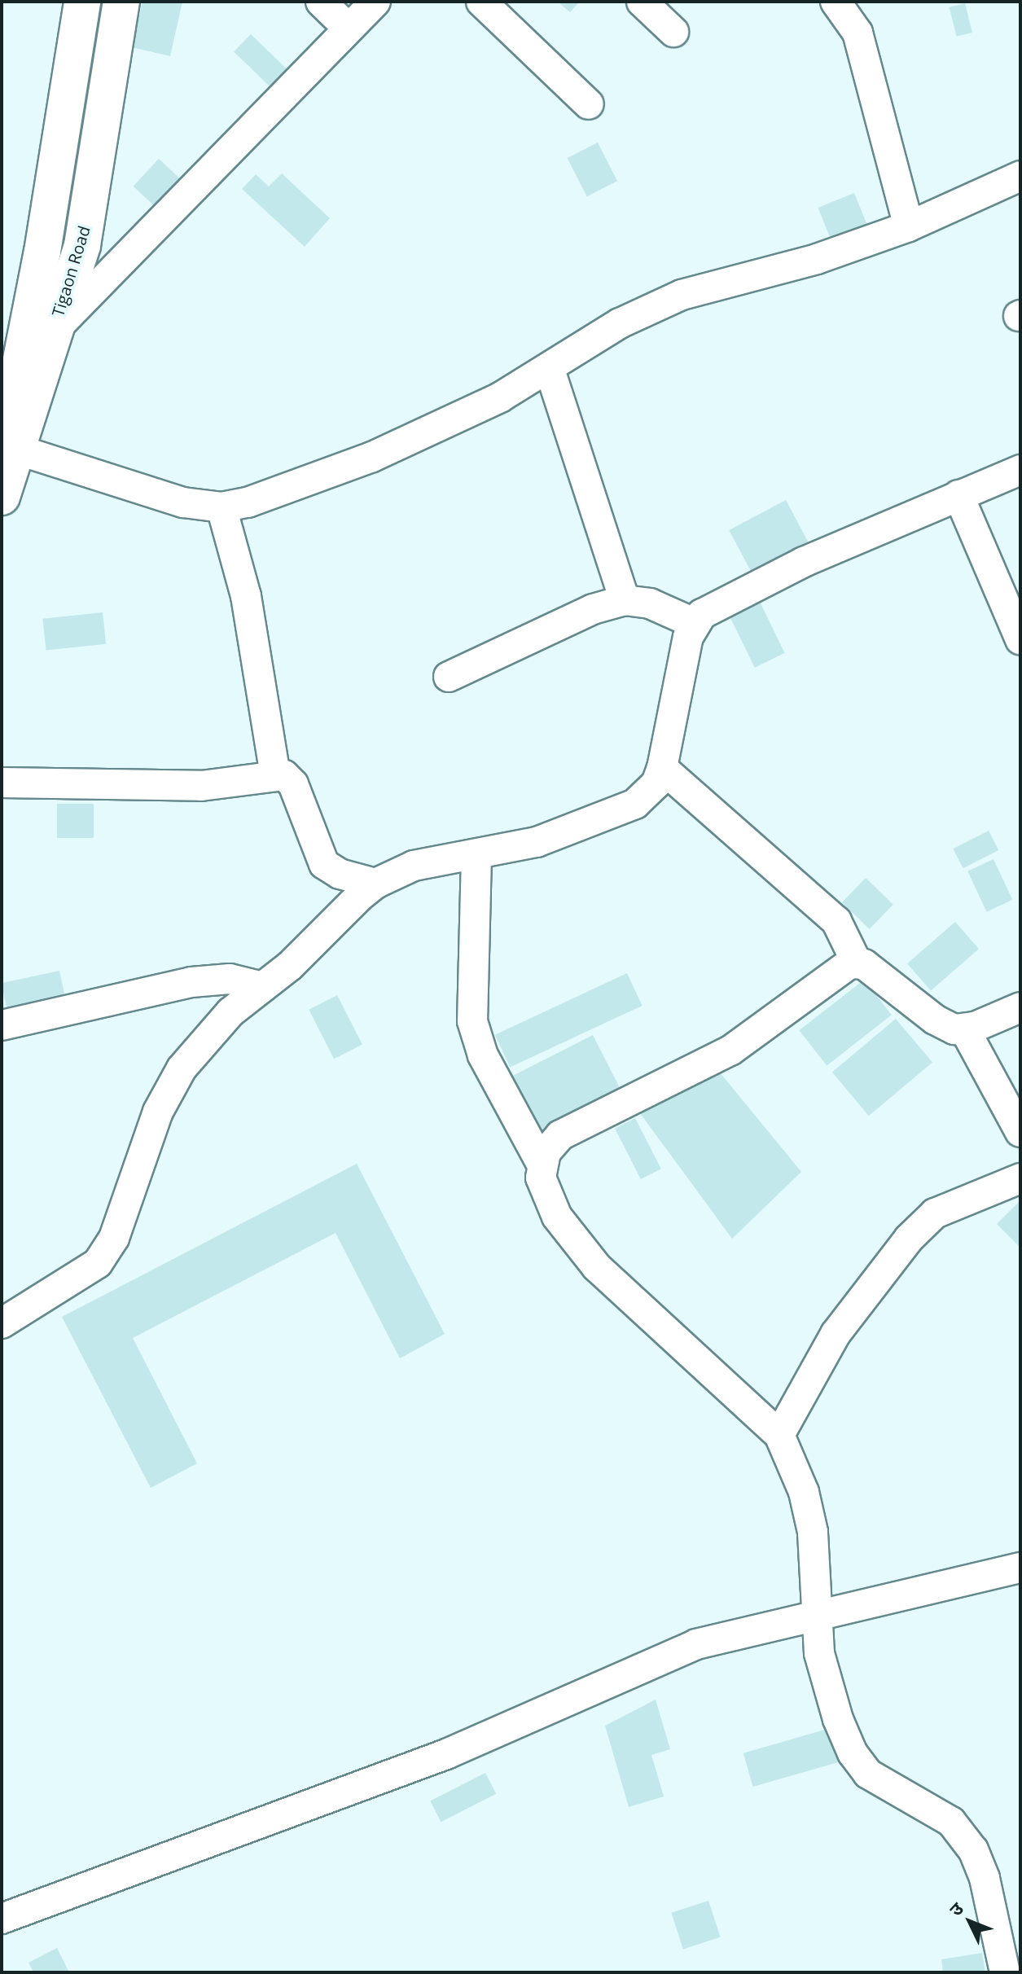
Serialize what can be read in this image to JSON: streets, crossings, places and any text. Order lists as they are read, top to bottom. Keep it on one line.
{"streets":{"street":["Tigaon Road"]},"north":"top left"}
